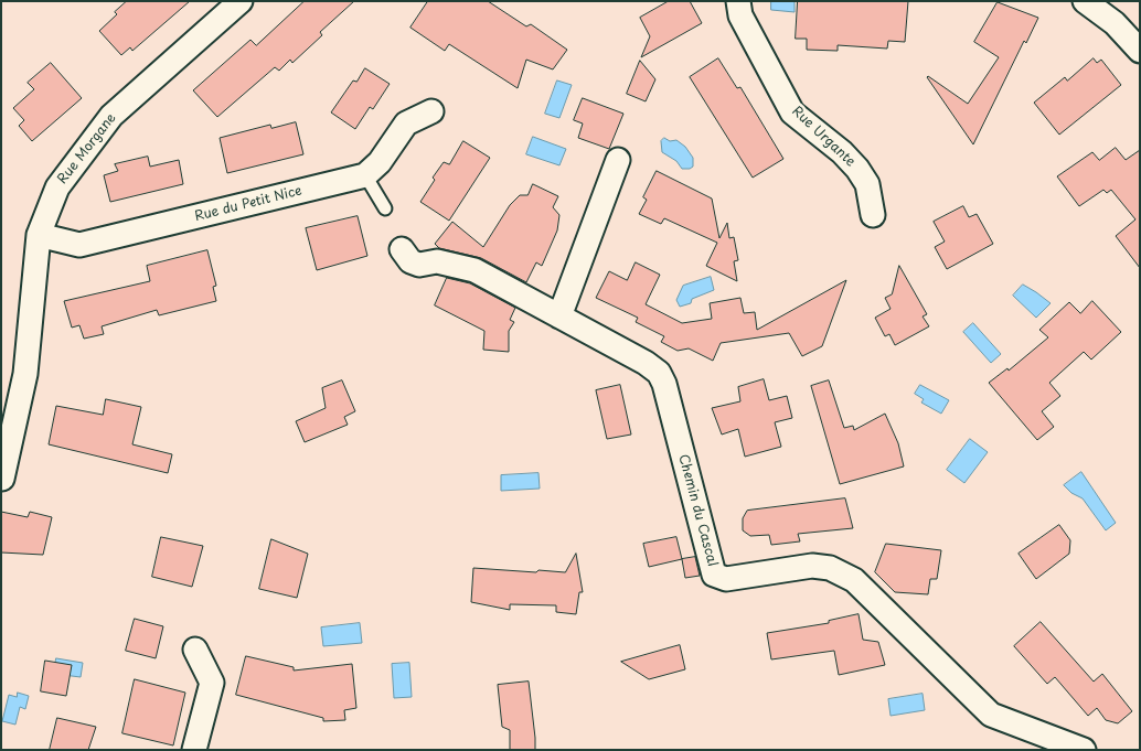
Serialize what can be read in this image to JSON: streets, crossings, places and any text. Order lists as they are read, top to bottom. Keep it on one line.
{"streets":{"street":["Rue Urgante","Rue Morgane","Rue du Petit Nice","Chemin du Cascal"]},"crossings":[["Rue Morgane","Rue du Petit Nice"]]}
